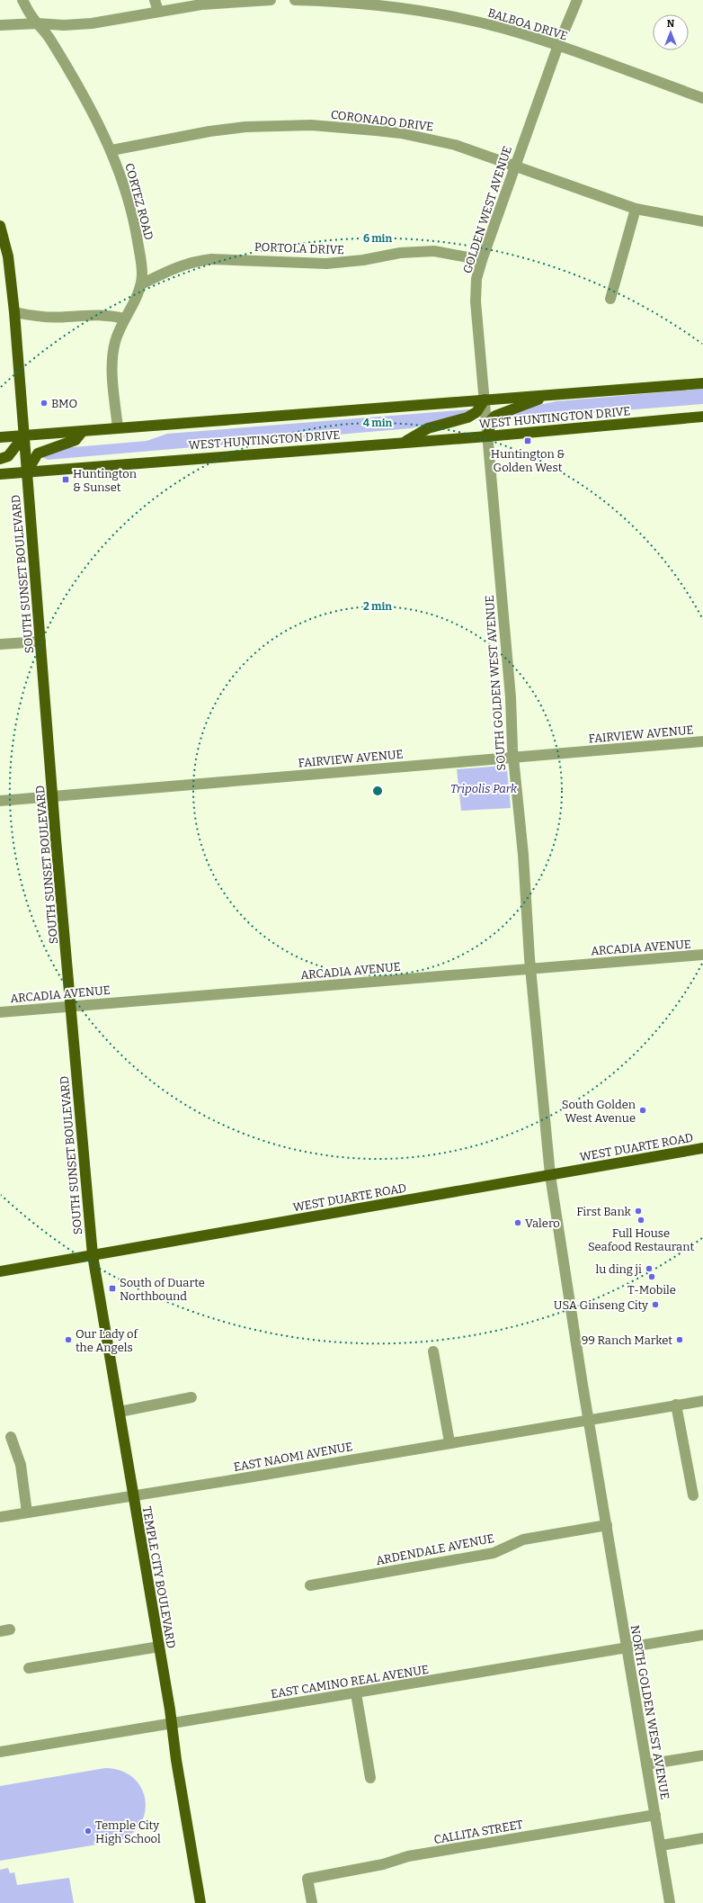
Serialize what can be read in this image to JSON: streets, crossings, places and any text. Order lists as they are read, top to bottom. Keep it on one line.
{"streets":{"main road":["WEST HUNTINGTON DRIVE","SOUTH SUNSET BOULEVARD","WEST DUARTE ROAD","TEMPLE CITY BOULEVARD"],"street":["BALBOA DRIVE","CORONADO DRIVE","CORTEZ ROAD","GOLDEN WEST AVENUE","PORTOLA DRIVE","SOUTH GOLDEN WEST AVENUE","FAIRVIEW AVENUE","ARCADIA AVENUE","EAST NAOMI AVENUE","ARDENDALE AVENUE","EAST CAMINO REAL AVENUE","NORTH GOLDEN WEST AVENUE","CALLITA STREET"]},"crossings":[["BALBOA DRIVE","GOLDEN WEST AVENUE"],["CORONADO DRIVE","CORTEZ ROAD"],["CORONADO DRIVE","GOLDEN WEST AVENUE"],["CORTEZ ROAD","PORTOLA DRIVE"],["CORTEZ ROAD","WEST HUNTINGTON DRIVE"],["GOLDEN WEST AVENUE","PORTOLA DRIVE"],["GOLDEN WEST AVENUE","WEST HUNTINGTON DRIVE"],["GOLDEN WEST AVENUE","SOUTH GOLDEN WEST AVENUE"],["WEST HUNTINGTON DRIVE","SOUTH SUNSET BOULEVARD"],["WEST HUNTINGTON DRIVE","SOUTH GOLDEN WEST AVENUE"],["SOUTH SUNSET BOULEVARD","FAIRVIEW AVENUE"],["SOUTH SUNSET BOULEVARD","ARCADIA AVENUE"],["SOUTH SUNSET BOULEVARD","WEST DUARTE ROAD"],["SOUTH SUNSET BOULEVARD","TEMPLE CITY BOULEVARD"],["SOUTH GOLDEN WEST AVENUE","FAIRVIEW AVENUE"],["SOUTH GOLDEN WEST AVENUE","ARCADIA AVENUE"],["SOUTH GOLDEN WEST AVENUE","WEST DUARTE ROAD"],["SOUTH GOLDEN WEST AVENUE","EAST NAOMI AVENUE"],["SOUTH GOLDEN WEST AVENUE","ARDENDALE AVENUE"],["SOUTH GOLDEN WEST AVENUE","NORTH GOLDEN WEST AVENUE"],["WEST DUARTE ROAD","TEMPLE CITY BOULEVARD"],["EAST NAOMI AVENUE","TEMPLE CITY BOULEVARD"],["ARDENDALE AVENUE","NORTH GOLDEN WEST AVENUE"],["TEMPLE CITY BOULEVARD","EAST CAMINO REAL AVENUE"],["EAST CAMINO REAL AVENUE","NORTH GOLDEN WEST AVENUE"],["NORTH GOLDEN WEST AVENUE","CALLITA STREET"]],"parks":["Tripolis Park"],"places":{"other":["BMO","South Golden West Avenue","First Bank","Full House Seafood Restaurant","Valero","lu ding ji","T-Mobile","USA Ginseng City","Our Lady of the Angels","99 Ranch Market","Temple City High School"],"transit":["Huntington & Golden West","Huntington & Sunset","South of Duarte Northbound"]},"north":"top","rings":["6 min","4 min","2 min"]}
